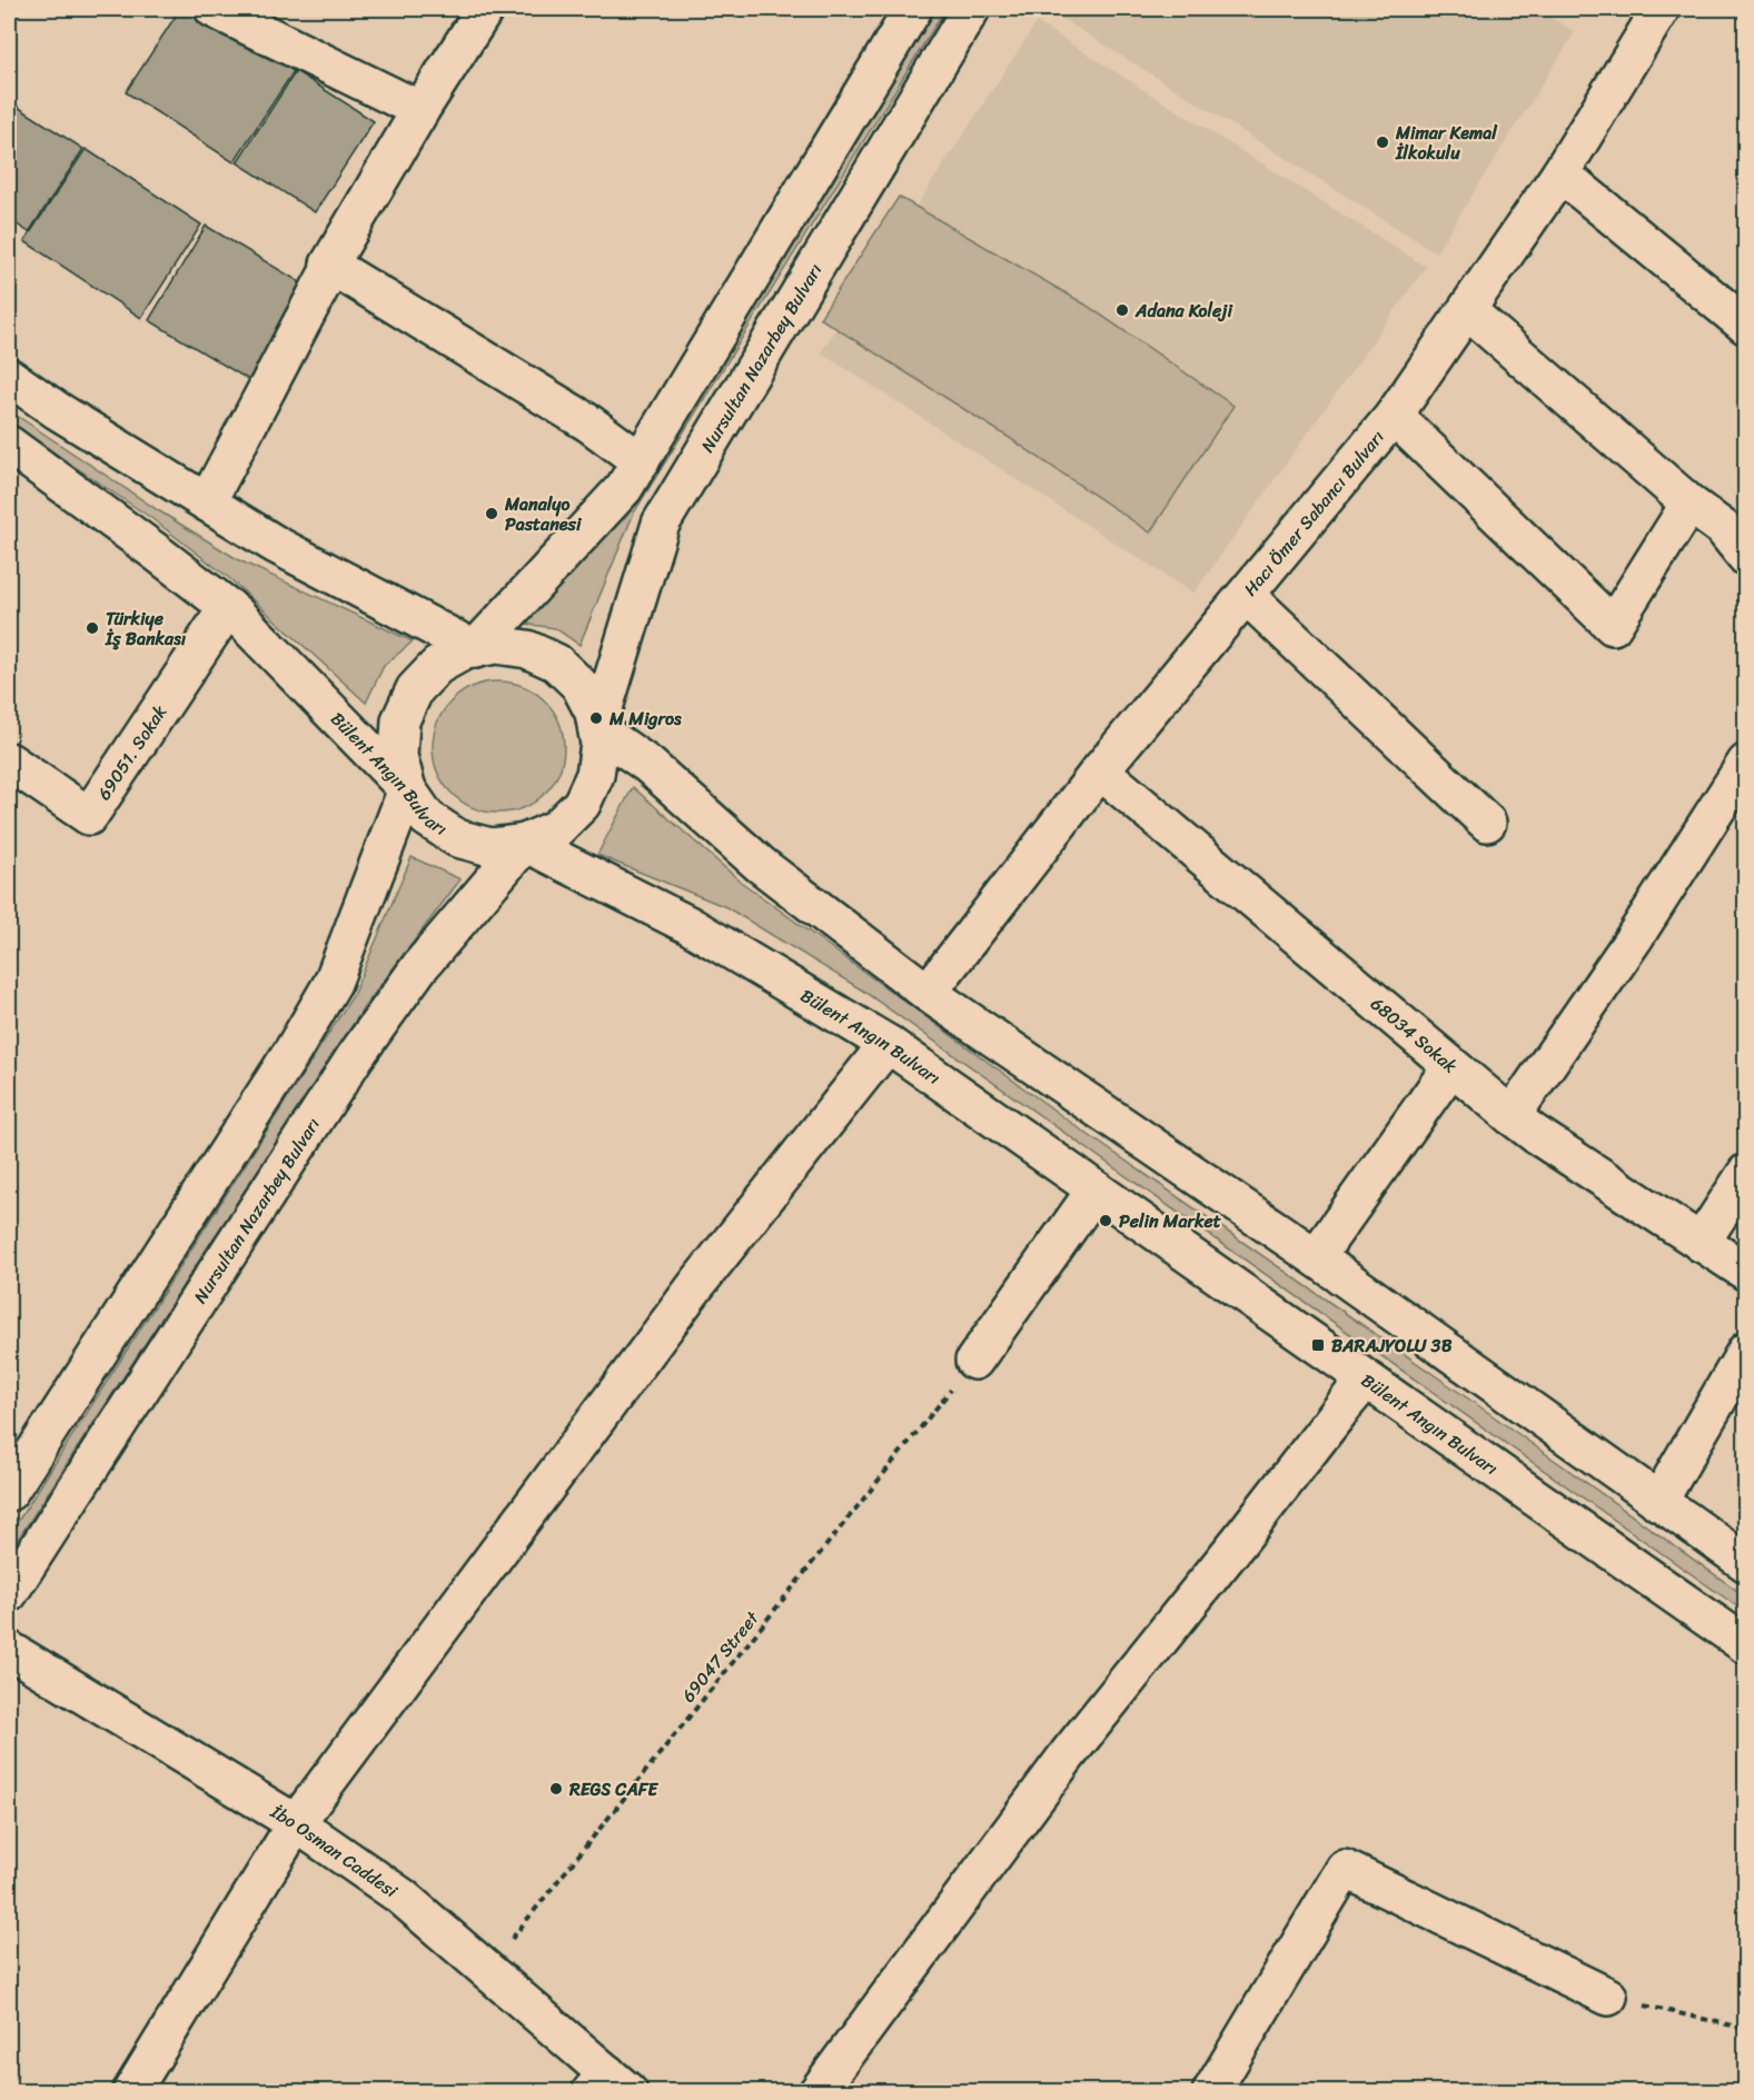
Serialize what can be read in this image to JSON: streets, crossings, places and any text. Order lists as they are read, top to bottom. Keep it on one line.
{"streets":{"street":["Nursultan Nazarbey Bulvarı","Hacı Ömer Sabancı Bulvarı","69051. Sokak","Bülent Angın Bulvarı","68034 Sokak","İbo Osman Caddesi"],"path":["69047 Street"]},"crossings":[["Nursultan Nazarbey Bulvarı","Bülent Angın Bulvarı"],["Hacı Ömer Sabancı Bulvarı","68034 Sokak"],["69051. Sokak","Bülent Angın Bulvarı"],["69047 Street","İbo Osman Caddesi"]],"places":{"other":["Mimar Kemal İlkokulu","Adana Koleji","Manalyo Pastanesi","Türkiye İş Bankası","M Migros","Pelin Market","REGS CAFE"],"transit":["BARAJYOLU 3B"]}}
